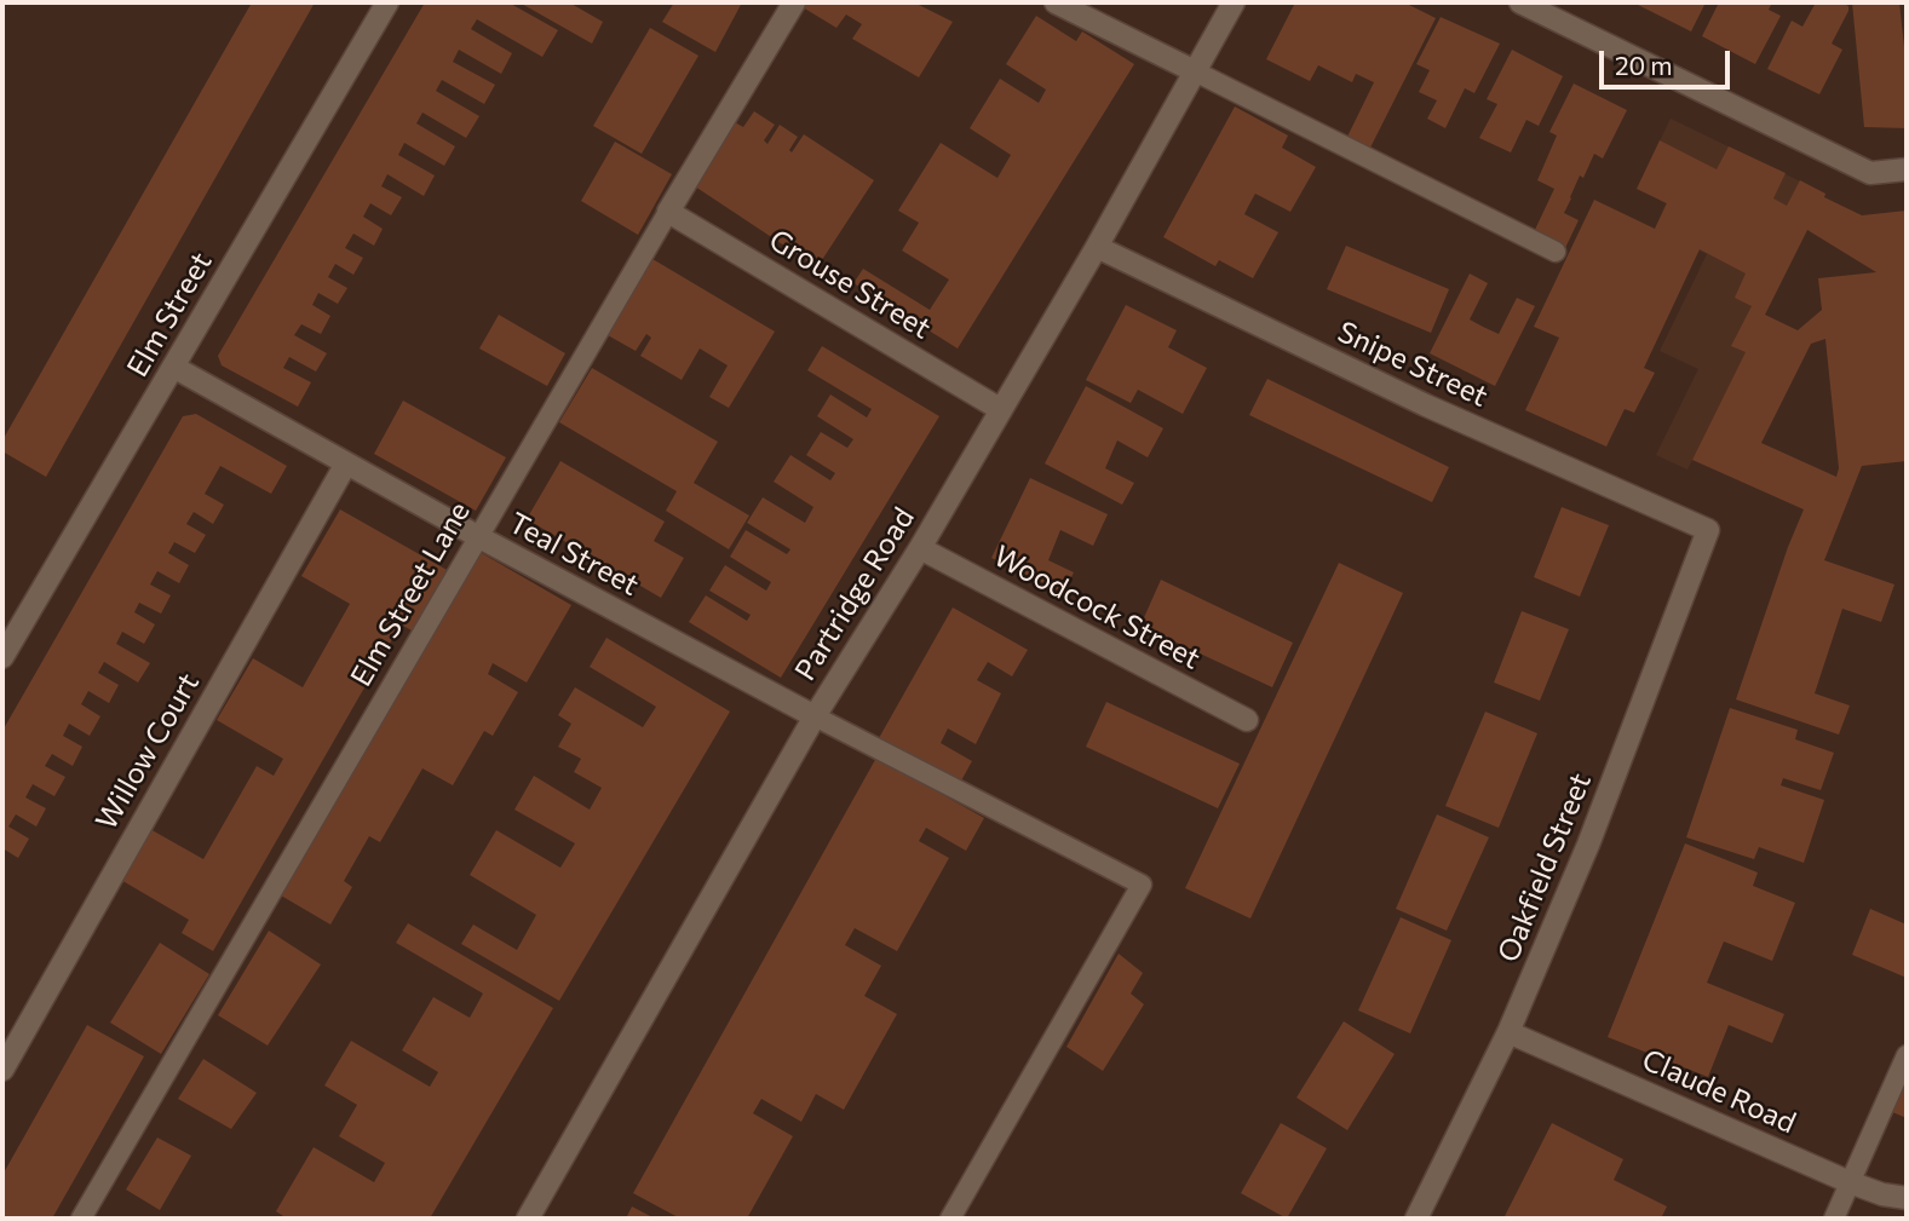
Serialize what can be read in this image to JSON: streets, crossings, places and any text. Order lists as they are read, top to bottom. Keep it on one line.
{"streets":{"street":["Grouse Street","Elm Street","Snipe Street","Teal Street","Elm Street Lane","Partridge Road","Woodcock Street","Willow Court","Oakfield Street","Claude Road"]},"crossings":[["Grouse Street","Elm Street Lane"],["Grouse Street","Partridge Road"],["Elm Street","Teal Street"],["Snipe Street","Partridge Road"],["Snipe Street","Oakfield Street"],["Teal Street","Elm Street Lane"],["Teal Street","Partridge Road"],["Teal Street","Willow Court"],["Partridge Road","Woodcock Street"],["Oakfield Street","Claude Road"]],"scale_bar":"20 m"}
